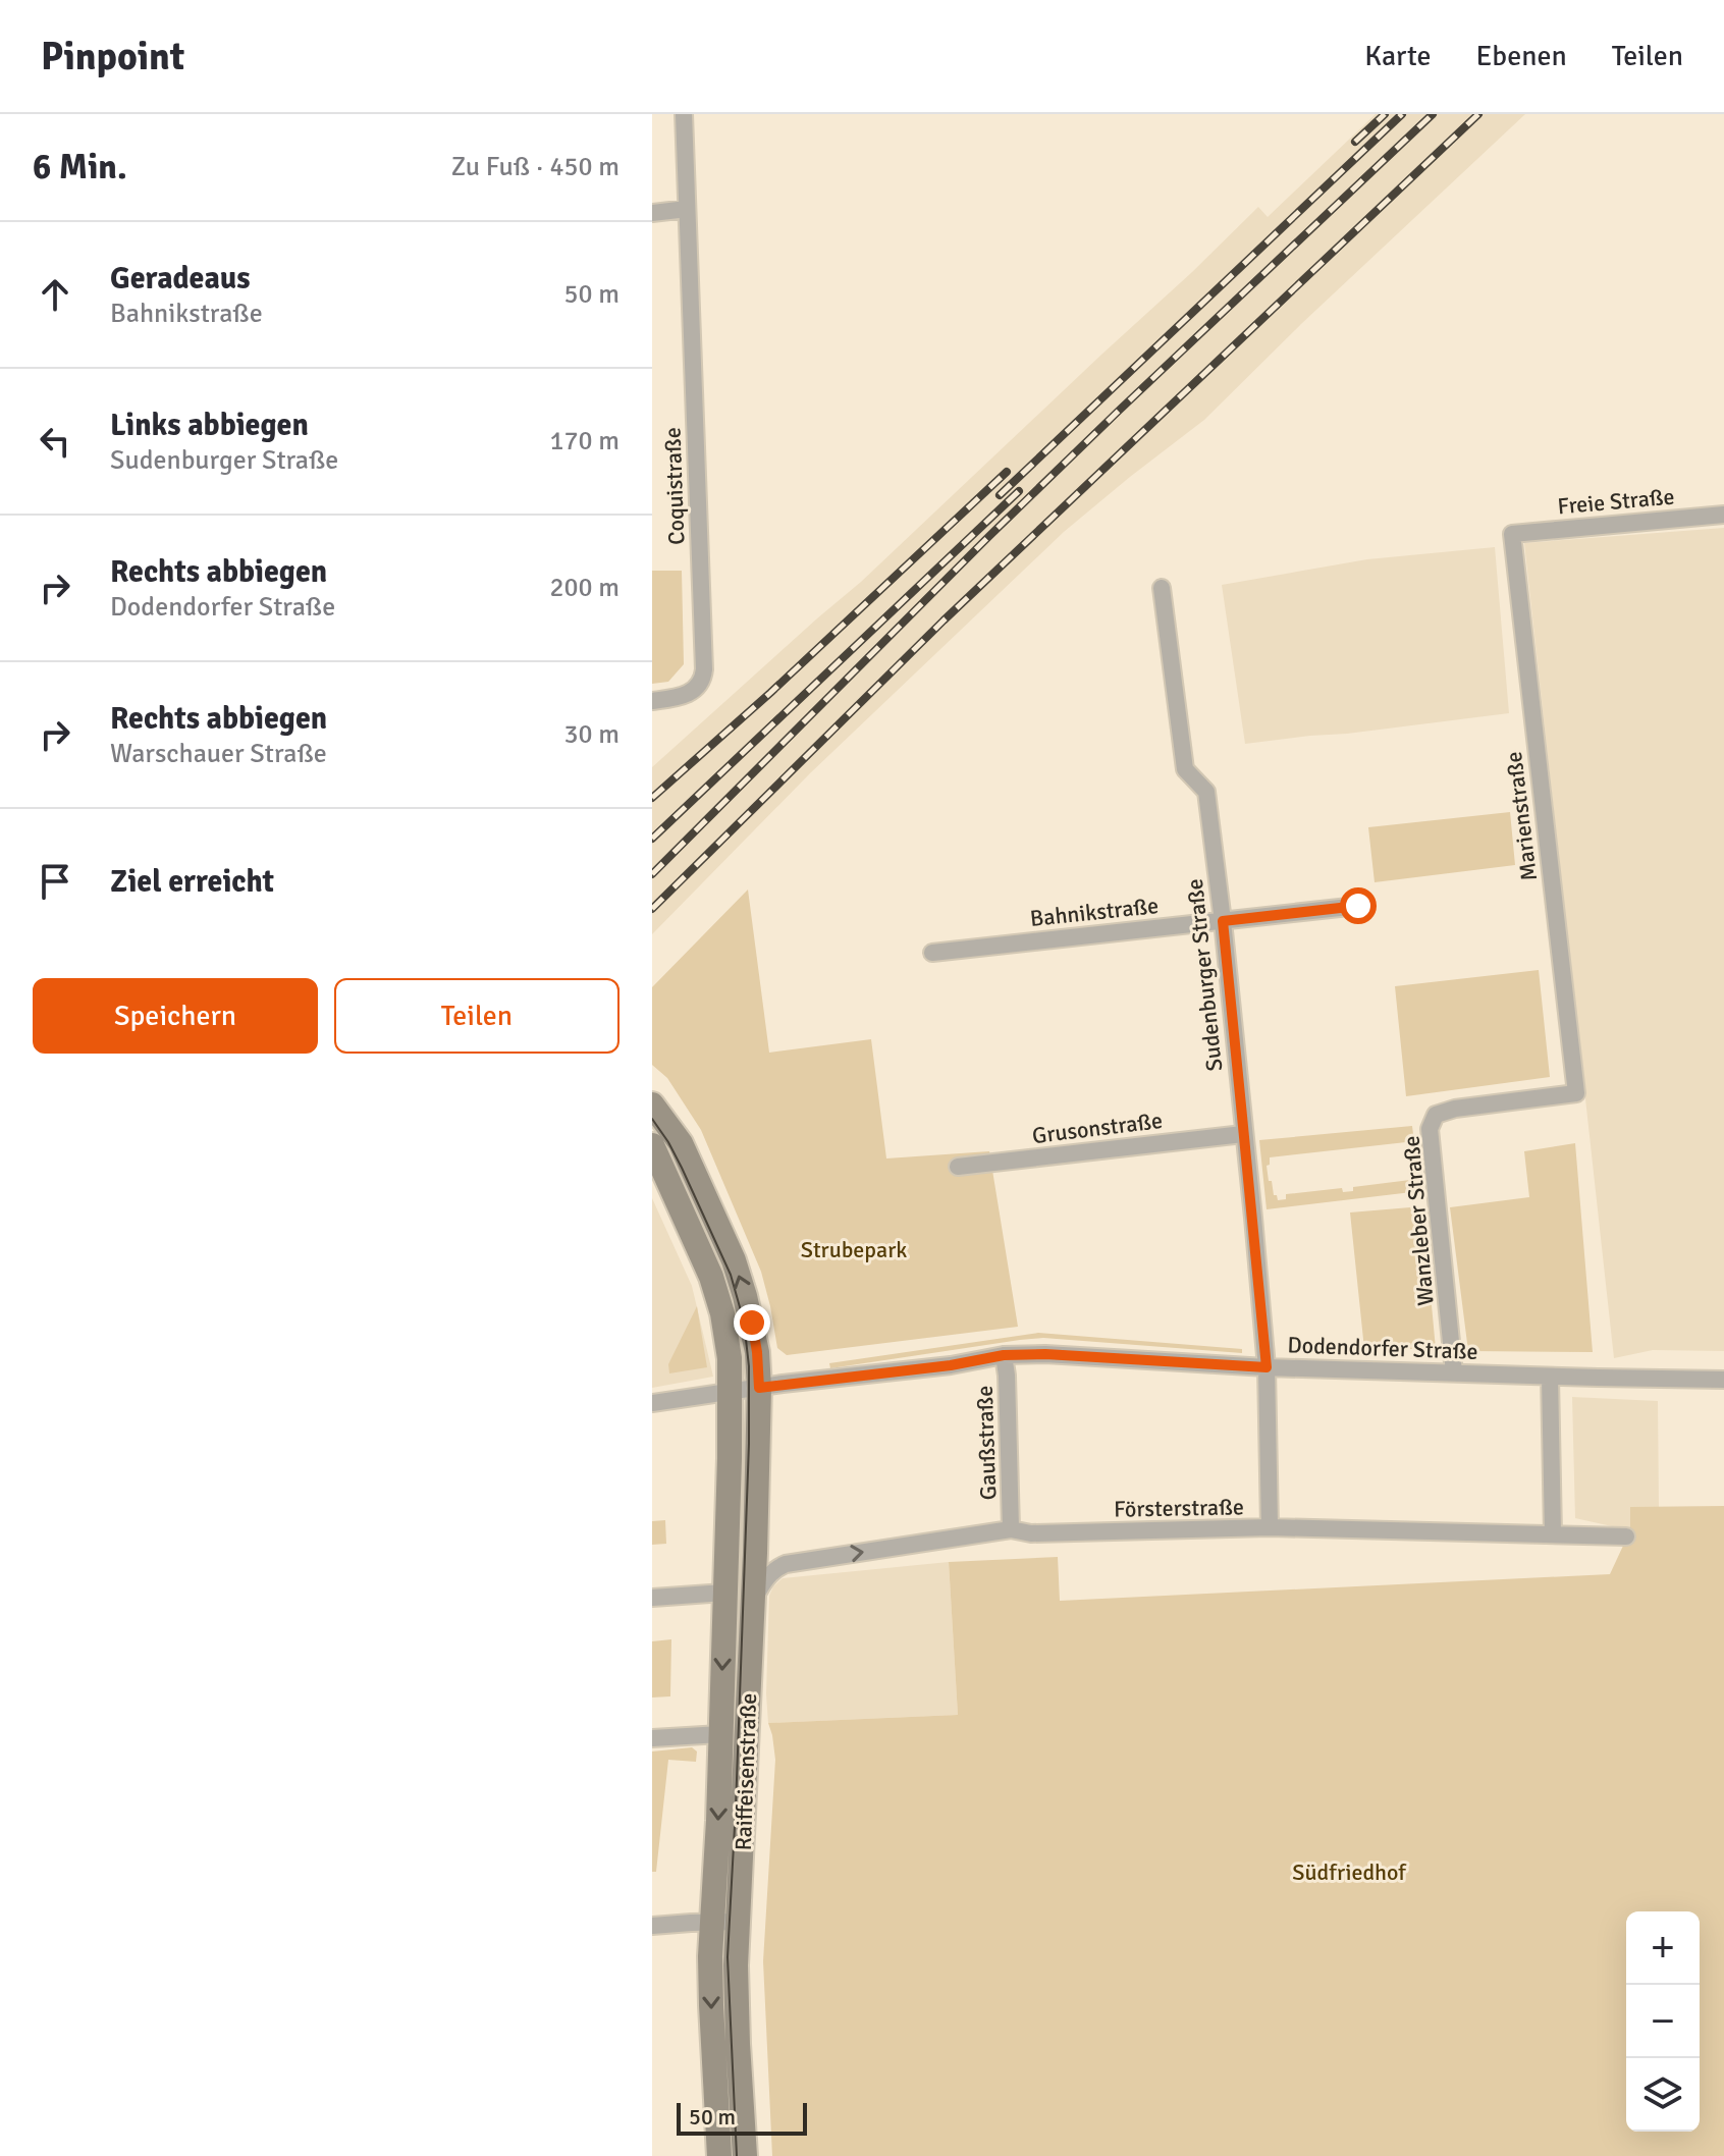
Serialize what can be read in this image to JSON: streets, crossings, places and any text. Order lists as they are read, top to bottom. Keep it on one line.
{"streets":{"main road":["Raiffeisenstraße"],"street":["Coquistraße","Freie Straße","Marienstraße","Bahnikstraße","Sudenburger Straße","Grusonstraße","Wanzleber Straße","Dodendorfer Straße","Gaußstraße","Försterstraße"]},"crossings":[["Freie Straße","Marienstraße"],["Marienstraße","Wanzleber Straße"],["Bahnikstraße","Sudenburger Straße"],["Sudenburger Straße","Grusonstraße"],["Sudenburger Straße","Dodendorfer Straße"],["Sudenburger Straße","Försterstraße"],["Wanzleber Straße","Dodendorfer Straße"],["Dodendorfer Straße","Gaußstraße"],["Dodendorfer Straße","Raiffeisenstraße"],["Gaußstraße","Försterstraße"],["Försterstraße","Raiffeisenstraße"]],"parks":["Strubepark","Südfriedhof"],"scale_bar":"50 m","page":{"header":"Pinpoint","nav":["Karte","Ebenen","Teilen"],"heading":["6 Min.","Zu Fuß · 450 m"],"list":[["Geradeaus","Bahnikstraße","50 m"],["Links abbiegen","Sudenburger Straße","170 m"],["Rechts abbiegen","Dodendorfer Straße","200 m"],["Rechts abbiegen","Warschauer Straße","30 m"],"Ziel erreicht"],"buttons":["Speichern","Teilen"],"map_buttons":["+","−"],"scale":"50 m"}}
